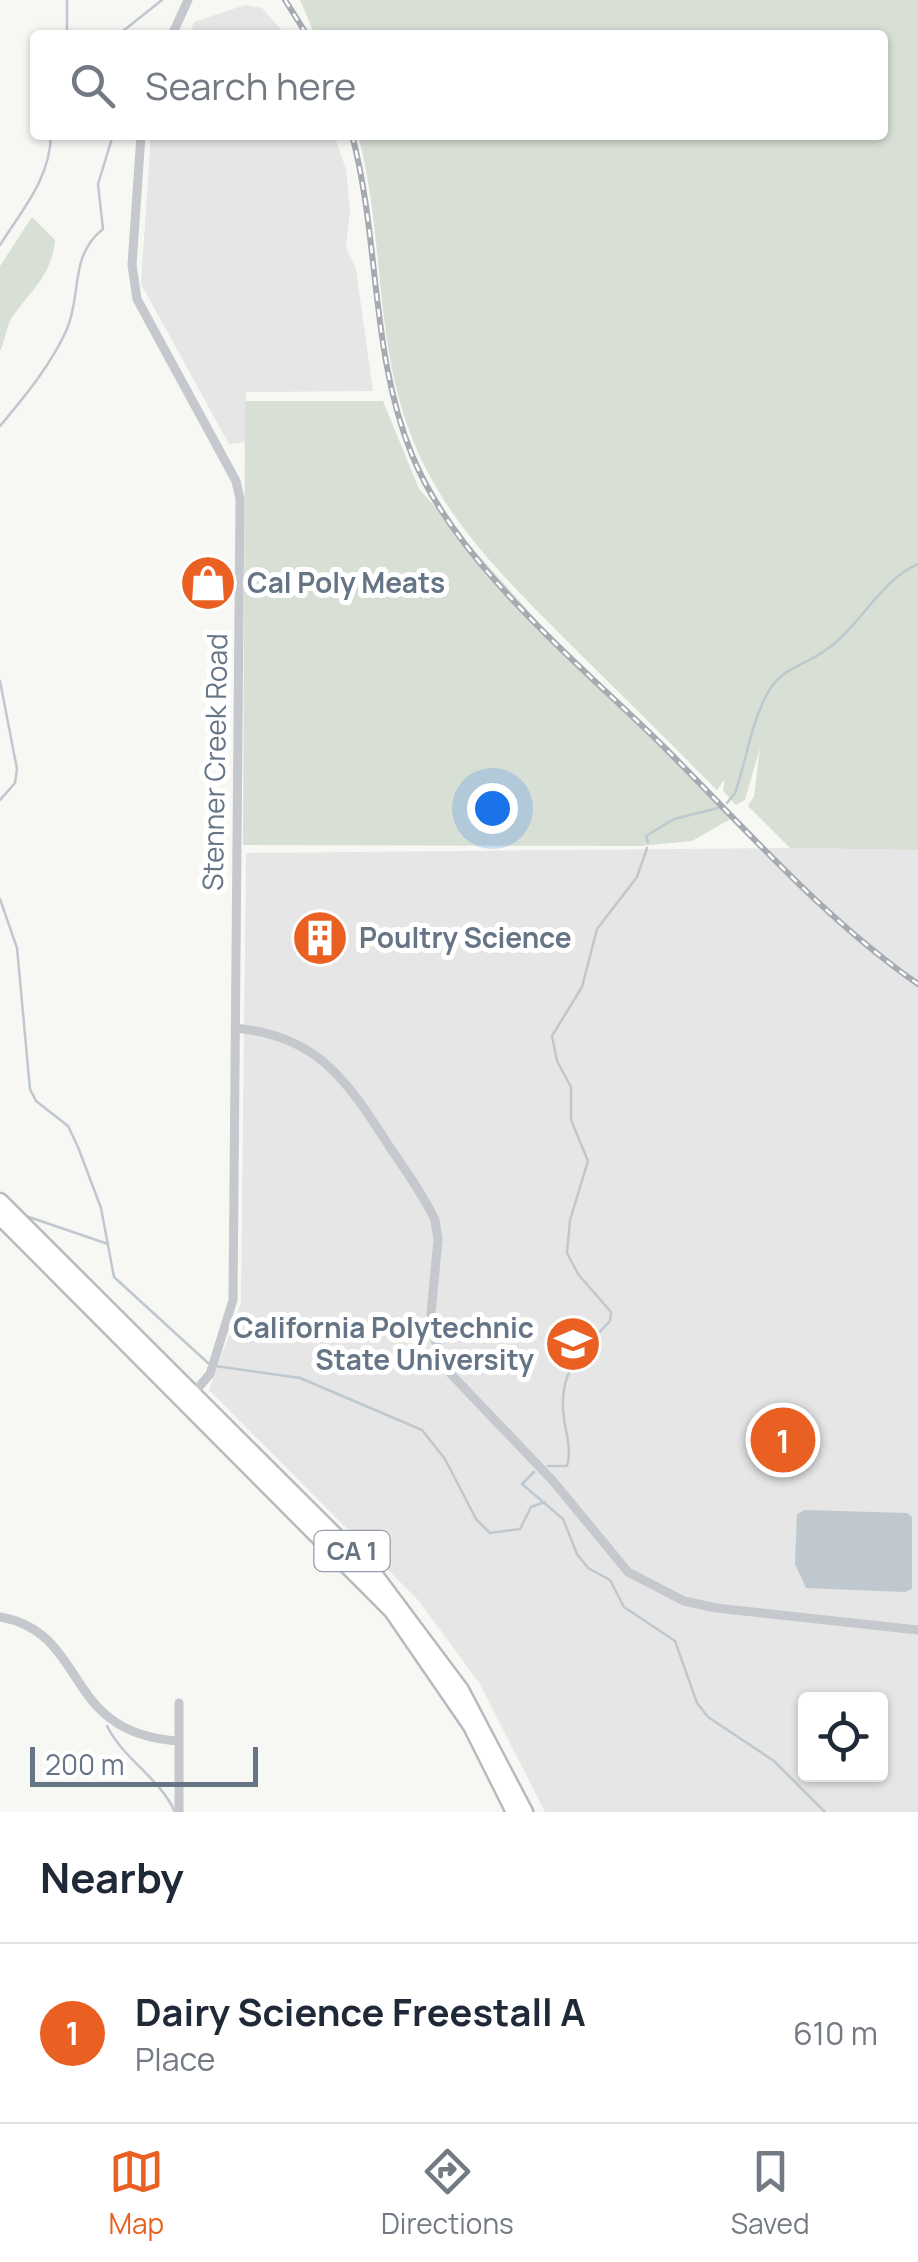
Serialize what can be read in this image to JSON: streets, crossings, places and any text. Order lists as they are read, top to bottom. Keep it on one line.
{"streets":{"highway":["CA 1"],"street":["Stenner Creek Road"]},"crossings":[["Stenner Creek Road","CA 1"]],"places":{"shop":["Cal Poly Meats"],"building":["Poultry Science"],"school or university":["California Polytechnic State University"]},"scale_bar":"200 m","page":{"search":"Search here","pins":"1","scale":"200 m","heading":"Nearby","list":[{"mark":"1","name":"Dairy Science Freestall A","note":"Place","value":"610 m"}],"nav":["Map","Directions","Saved"]}}
